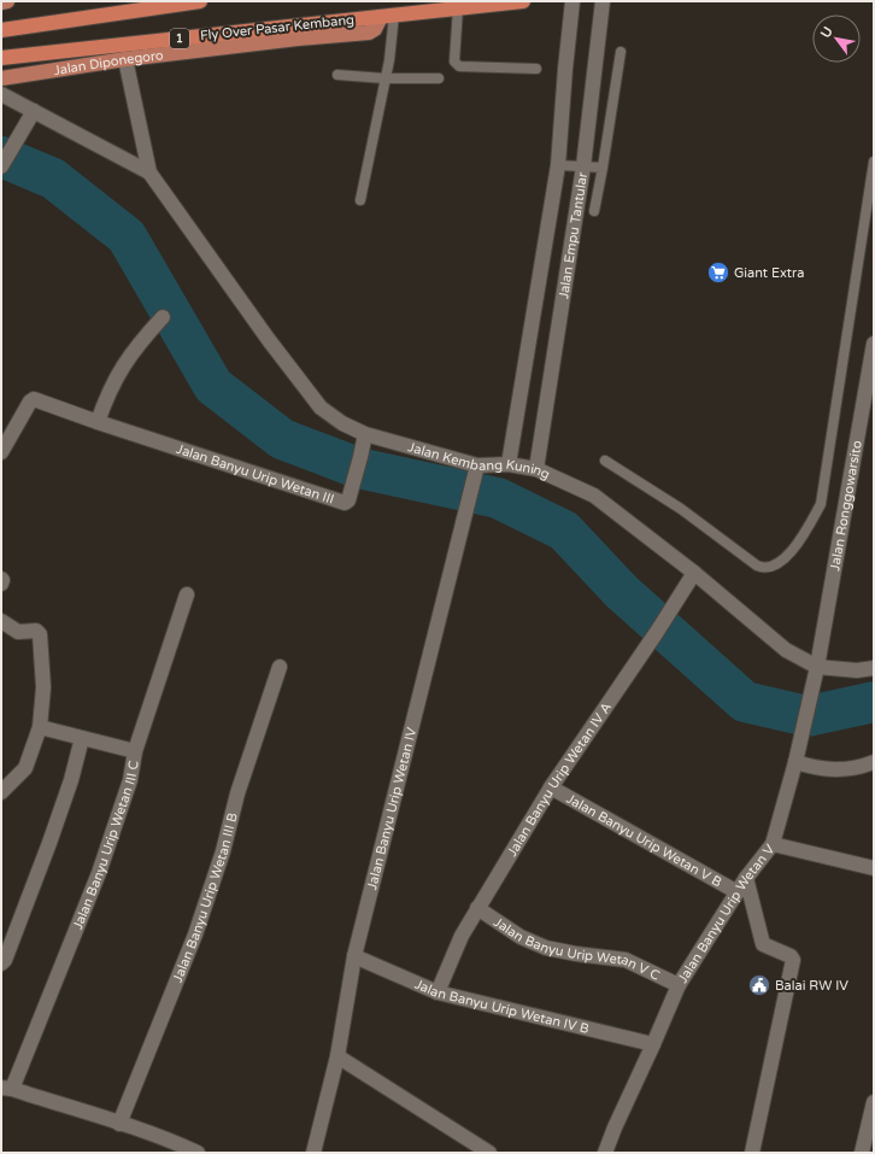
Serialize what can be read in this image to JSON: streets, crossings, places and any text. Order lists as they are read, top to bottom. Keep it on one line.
{"streets":{"highway":["Fly Over Pasar Kembang","1"],"main road":["Jalan Diponegoro"],"street":["Jalan Empu Tantular","Jalan Kembang Kuning","Jalan Banyu Urip Wetan III","Jalan Ronggowarsito","Jalan Banyu Urip Wetan IV A","Jalan Banyu Urip Wetan IV","Jalan Banyu Urip Wetan V B","Jalan Banyu Urip Wetan III C","Jalan Banyu Urip Wetan III B","Jalan Banyu Urip Wetan V","Jalan Banyu Urip Wetan V C","Jalan Banyu Urip Wetan IV B"]},"crossings":[["Fly Over Pasar Kembang","1"],["Fly Over Pasar Kembang","Jalan Diponegoro"],["1","Jalan Diponegoro"],["Jalan Diponegoro","Jalan Kembang Kuning"],["Jalan Empu Tantular","Jalan Kembang Kuning"],["Jalan Kembang Kuning","Jalan Banyu Urip Wetan III"],["Jalan Kembang Kuning","Jalan Ronggowarsito"],["Jalan Kembang Kuning","Jalan Banyu Urip Wetan IV A"],["Jalan Kembang Kuning","Jalan Banyu Urip Wetan IV"],["Jalan Kembang Kuning","Jalan Banyu Urip Wetan V"],["Jalan Ronggowarsito","Jalan Banyu Urip Wetan V"],["Jalan Banyu Urip Wetan IV A","Jalan Banyu Urip Wetan V B"],["Jalan Banyu Urip Wetan IV A","Jalan Banyu Urip Wetan V C"],["Jalan Banyu Urip Wetan IV A","Jalan Banyu Urip Wetan IV B"],["Jalan Banyu Urip Wetan IV","Jalan Banyu Urip Wetan IV B"],["Jalan Banyu Urip Wetan V B","Jalan Banyu Urip Wetan V"],["Jalan Banyu Urip Wetan V","Jalan Banyu Urip Wetan V C"],["Jalan Banyu Urip Wetan V","Jalan Banyu Urip Wetan IV B"]],"places":{"supermarket":["Giant Extra"],"public building":["Balai RW IV"]},"north":"top left"}
